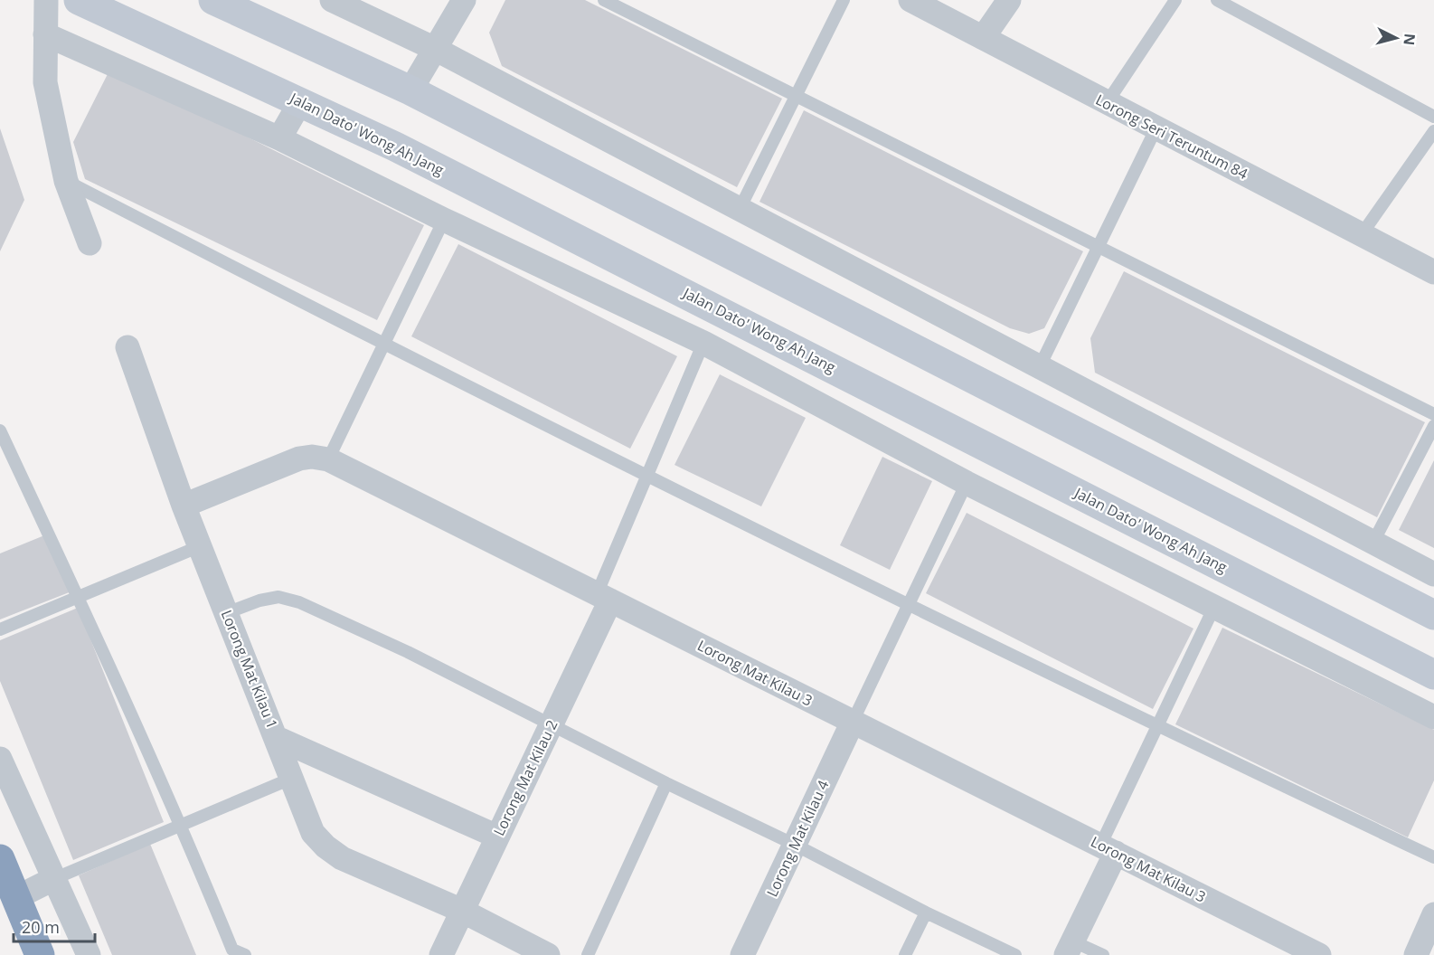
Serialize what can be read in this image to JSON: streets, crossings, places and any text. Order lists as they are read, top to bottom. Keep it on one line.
{"streets":{"main road":["Jalan Dato' Wong Ah Jang"],"street":["Lorong Seri Teruntum 84","Lorong Mat Kilau 1","Lorong Mat Kilau 3","Lorong Mat Kilau 2","Lorong Mat Kilau 4"]},"crossings":[["Lorong Mat Kilau 1","Lorong Mat Kilau 3"],["Lorong Mat Kilau 1","Lorong Mat Kilau 2"],["Lorong Mat Kilau 3","Lorong Mat Kilau 2"],["Lorong Mat Kilau 3","Lorong Mat Kilau 4"]],"scale_bar":"20 m","north":"right"}
